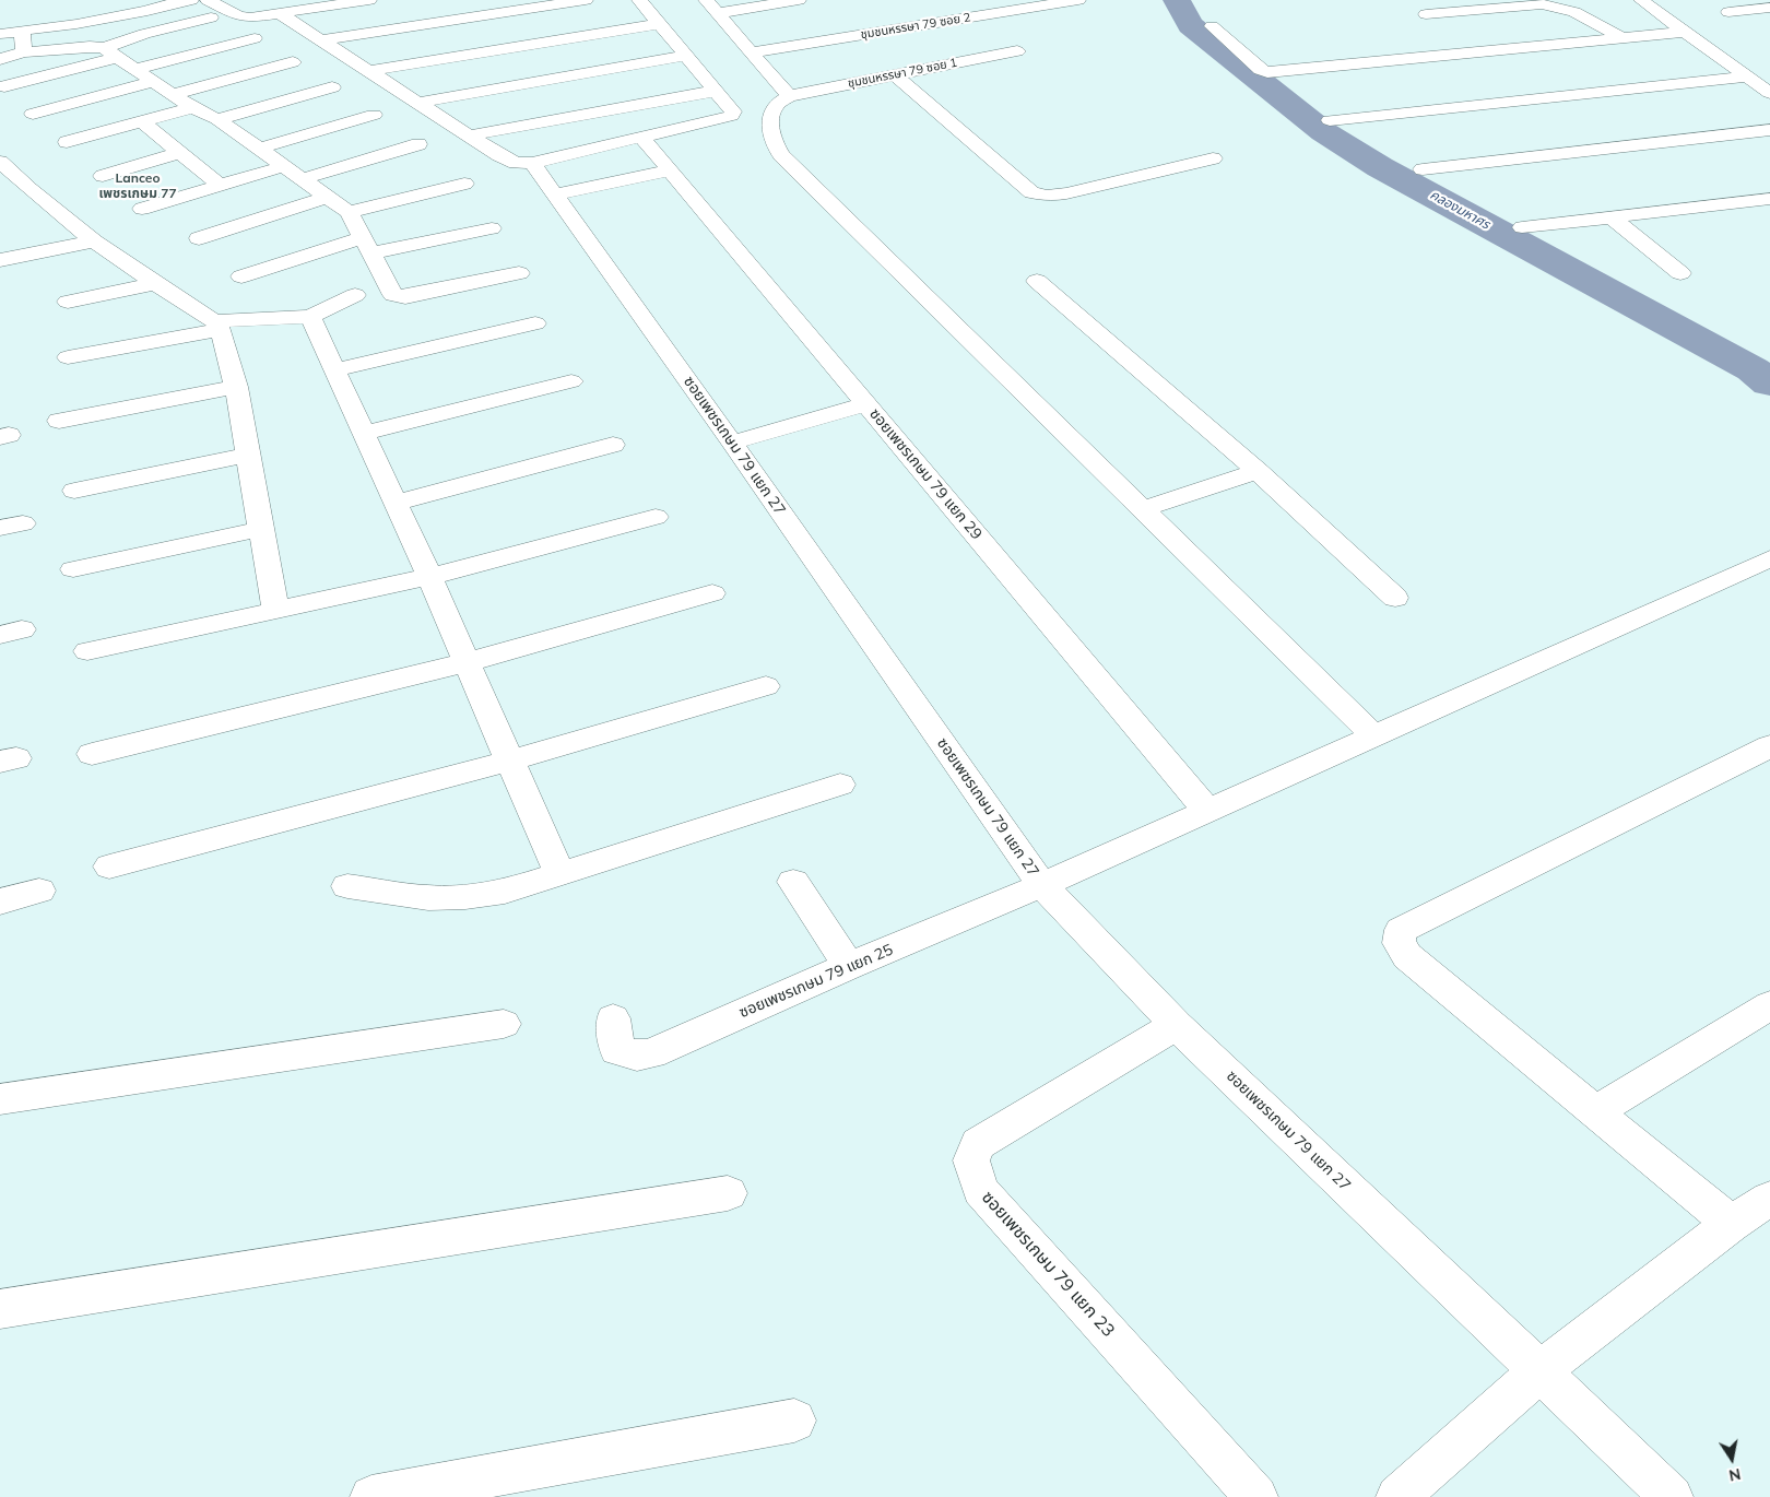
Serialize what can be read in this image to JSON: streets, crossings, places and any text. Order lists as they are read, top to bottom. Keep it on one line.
{"streets":{"street":["ชุมชนหรรษา 79 ซอย 2","ชุมชนหรรษา 79 ซอย 1","ซอยเพชรเกษม 79 แยก 27","ซอยเพชรเกษม 79 แยก 29","ซอยเพชรเกษม 79 แยก 25","ซอยเพชรเกษม 79 แยก 23"]},"crossings":[["ซอยเพชรเกษม 79 แยก 27","ซอยเพชรเกษม 79 แยก 25"],["ซอยเพชรเกษม 79 แยก 27","ซอยเพชรเกษม 79 แยก 23"],["ซอยเพชรเกษม 79 แยก 29","ซอยเพชรเกษม 79 แยก 25"]],"districts":["Lanceo เพชรเกษม 77"],"water":["คลองมหาศร"],"north":"bottom"}
